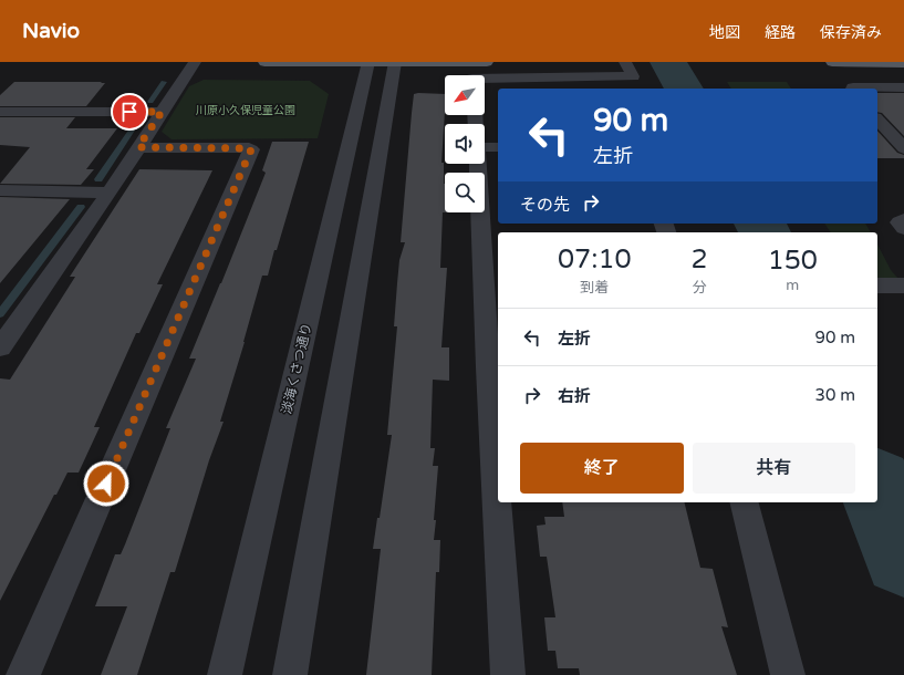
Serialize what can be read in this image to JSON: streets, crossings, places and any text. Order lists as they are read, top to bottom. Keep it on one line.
{"streets":{"street":["淡海くさつ通り"]},"parks":["川原小久保児童公園"],"north":"bottom left","page":{"header":"Navio","nav":["地図","経路","保存済み"],"turn":["90 m","左折"],"then":"その先","eta":["07:10","到着","2","分","150","m"],"list":[{"name":"左折","value":"90 m"},{"name":"右折","value":"30 m"}],"buttons":["終了","共有"]}}
